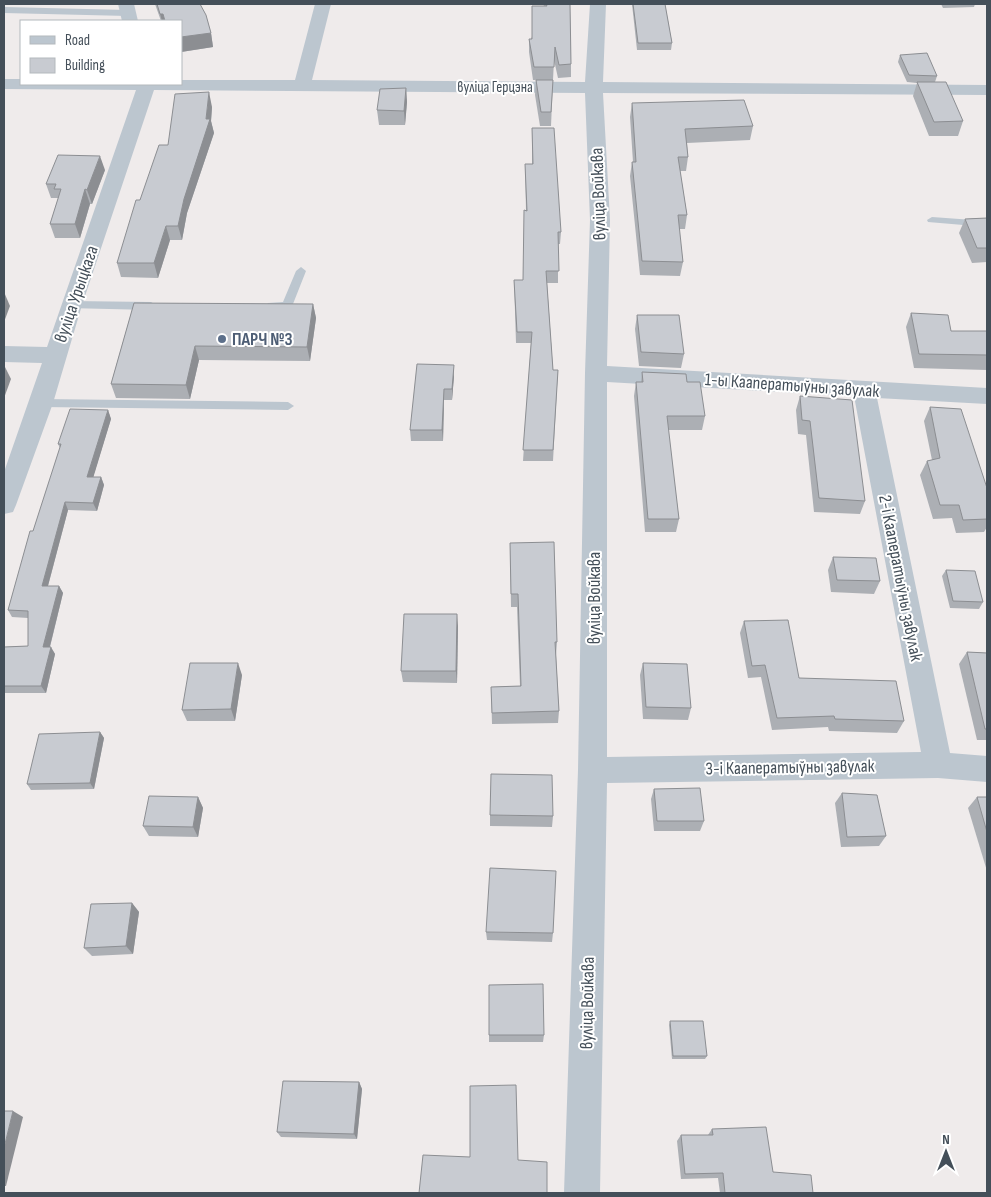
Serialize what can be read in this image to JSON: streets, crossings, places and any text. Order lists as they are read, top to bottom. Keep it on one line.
{"streets":{"street":["вуліца Герцэна","вуліца Войкава","вуліца Урыцкага","1-ы Кааператыўны завулак","2-і Кааператыўны завулак","3-і Кааператыўны завулак"]},"crossings":[["вуліца Герцэна","вуліца Войкава"],["вуліца Герцэна","вуліца Урыцкага"],["вуліца Войкава","1-ы Кааператыўны завулак"],["вуліца Войкава","3-і Кааператыўны завулак"],["1-ы Кааператыўны завулак","2-і Кааператыўны завулак"],["2-і Кааператыўны завулак","3-і Кааператыўны завулак"]],"places":["ПАРЧ №3"],"legend":["Road","Building"],"north":"top"}
